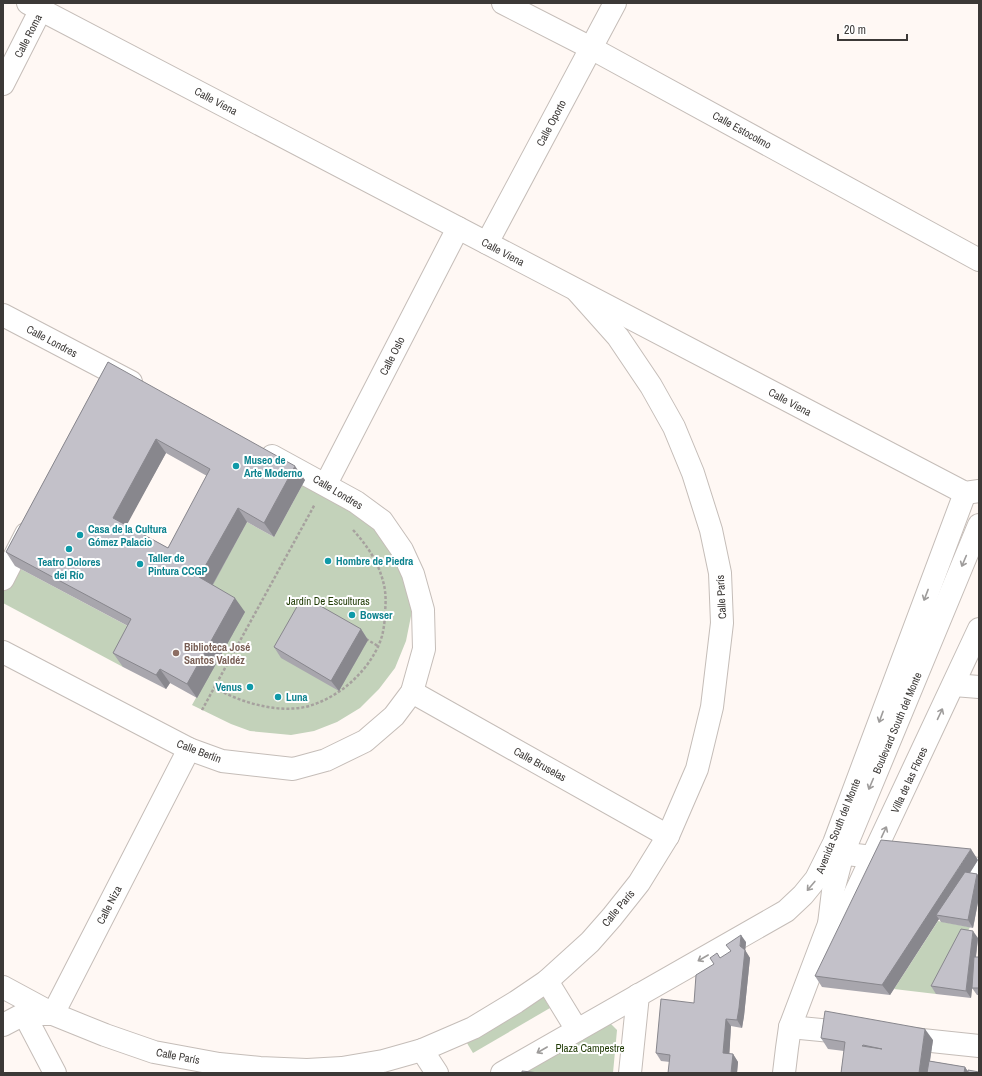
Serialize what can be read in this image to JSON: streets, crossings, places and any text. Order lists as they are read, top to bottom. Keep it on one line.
{"streets":{"main road":["Calle Roma","Calle Viena","Calle Oporto","Calle Estocolmo","Calle Londres","Calle Oslo","Calle París","Boulevard South del Monte","Calle Berlín","Calle Bruselas","Villa de las Flores","Avenida South del Monte","Calle Niza"]},"crossings":[["Calle Roma","Calle Viena"],["Calle Viena","Calle Oporto"],["Calle Viena","Calle Oslo"],["Calle Viena","Calle París"],["Calle Viena","Avenida South del Monte"],["Calle Oporto","Calle Estocolmo"],["Calle Londres","Calle Oslo"],["Calle Londres","Calle Berlín"],["Calle Londres","Calle Bruselas"],["Calle París","Calle Bruselas"],["Calle París","Calle Niza"],["Boulevard South del Monte","Villa de las Flores"],["Boulevard South del Monte","Avenida South del Monte"],["Calle Berlín","Calle Bruselas"],["Calle Berlín","Calle Niza"]],"one_way":["Boulevard South del Monte","Villa de las Flores","Avenida South del Monte"],"parks":["Jardín De Esculturas","Plaza Campestre"],"places":["Museo de Arte Moderno","Casa de la Cultura Gómez Palacio","Teatro Dolores del Río","Hombre de Piedra","Taller de Pintura CCGP","Bowser","Biblioteca José Santos Valdéz","Venus","Luna"],"scale_bar":"20 m"}
